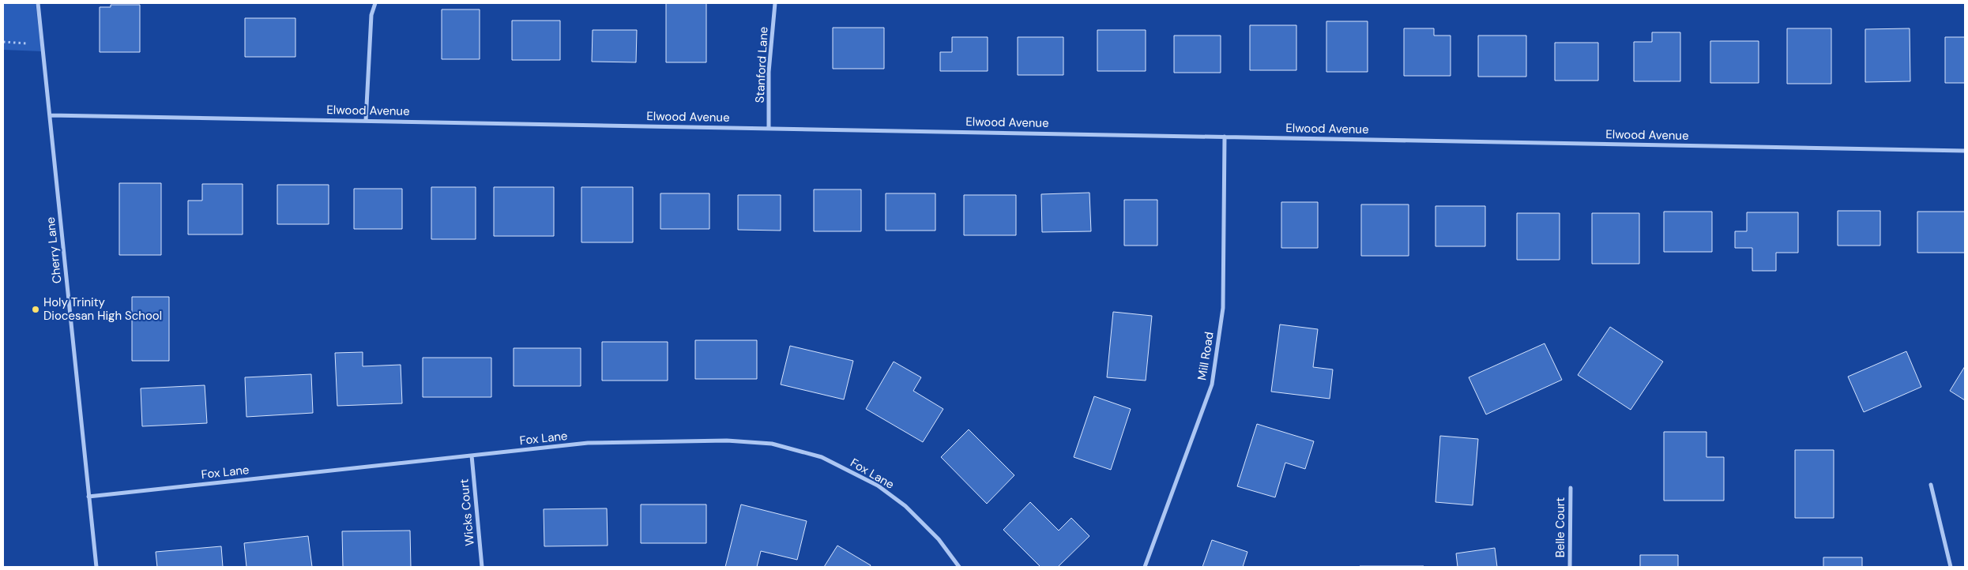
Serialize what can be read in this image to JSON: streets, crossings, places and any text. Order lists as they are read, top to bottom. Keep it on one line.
{"streets":{"street":["Stanford Lane","Elwood Avenue","Cherry Lane","Mill Road","Fox Lane","Wicks Court","Belle Court"]},"crossings":[["Stanford Lane","Elwood Avenue"],["Elwood Avenue","Cherry Lane"],["Elwood Avenue","Mill Road"],["Cherry Lane","Fox Lane"],["Fox Lane","Wicks Court"]],"places":["Holy Trinity Diocesan High School"]}
